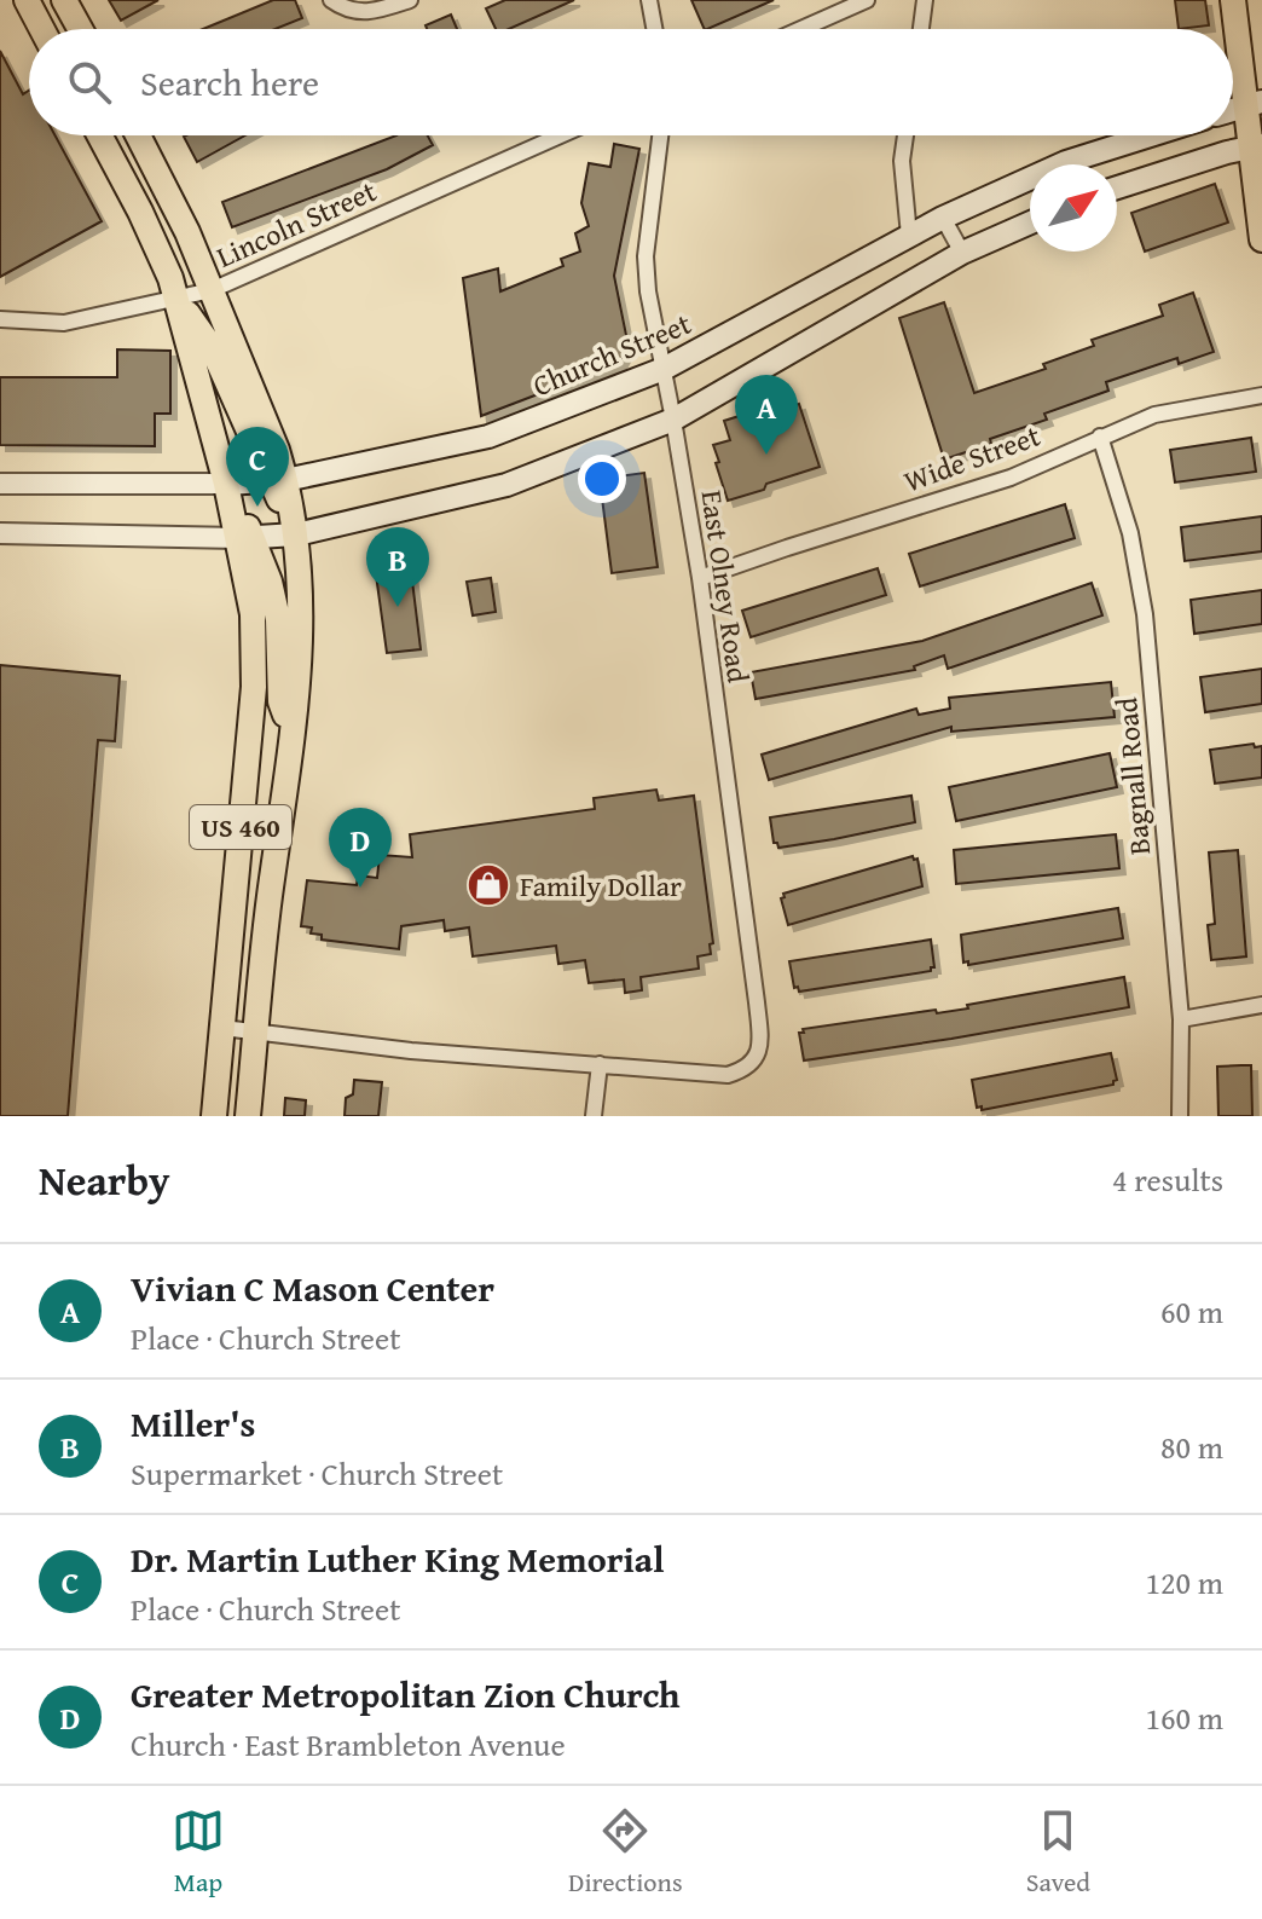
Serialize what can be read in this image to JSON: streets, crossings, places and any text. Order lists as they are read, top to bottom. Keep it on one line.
{"streets":{"main road":["Church Street","US 460"],"street":["Lincoln Street","Wide Street","East Olney Road","Bagnall Road"]},"crossings":[["Lincoln Street","US 460"],["Church Street","East Olney Road"],["Church Street","US 460"],["Wide Street","East Olney Road"],["Wide Street","Bagnall Road"]],"places":{"shop":["Family Dollar"]},"north":"top right","page":{"search":"Search here","pins":["A","C","B","D"],"heading":["Nearby","4 results"],"list":[{"mark":"A","name":"Vivian C Mason Center","note":"Place · Church Street","value":"60 m"},{"mark":"B","name":"Miller's","note":"Supermarket · Church Street","value":"80 m"},{"mark":"C","name":"Dr. Martin Luther King Memorial","note":"Place · Church Street","value":"120 m"},{"mark":"D","name":"Greater Metropolitan Zion Church","note":"Church · East Brambleton Avenue","value":"160 m"}],"nav":["Map","Directions","Saved"]}}
